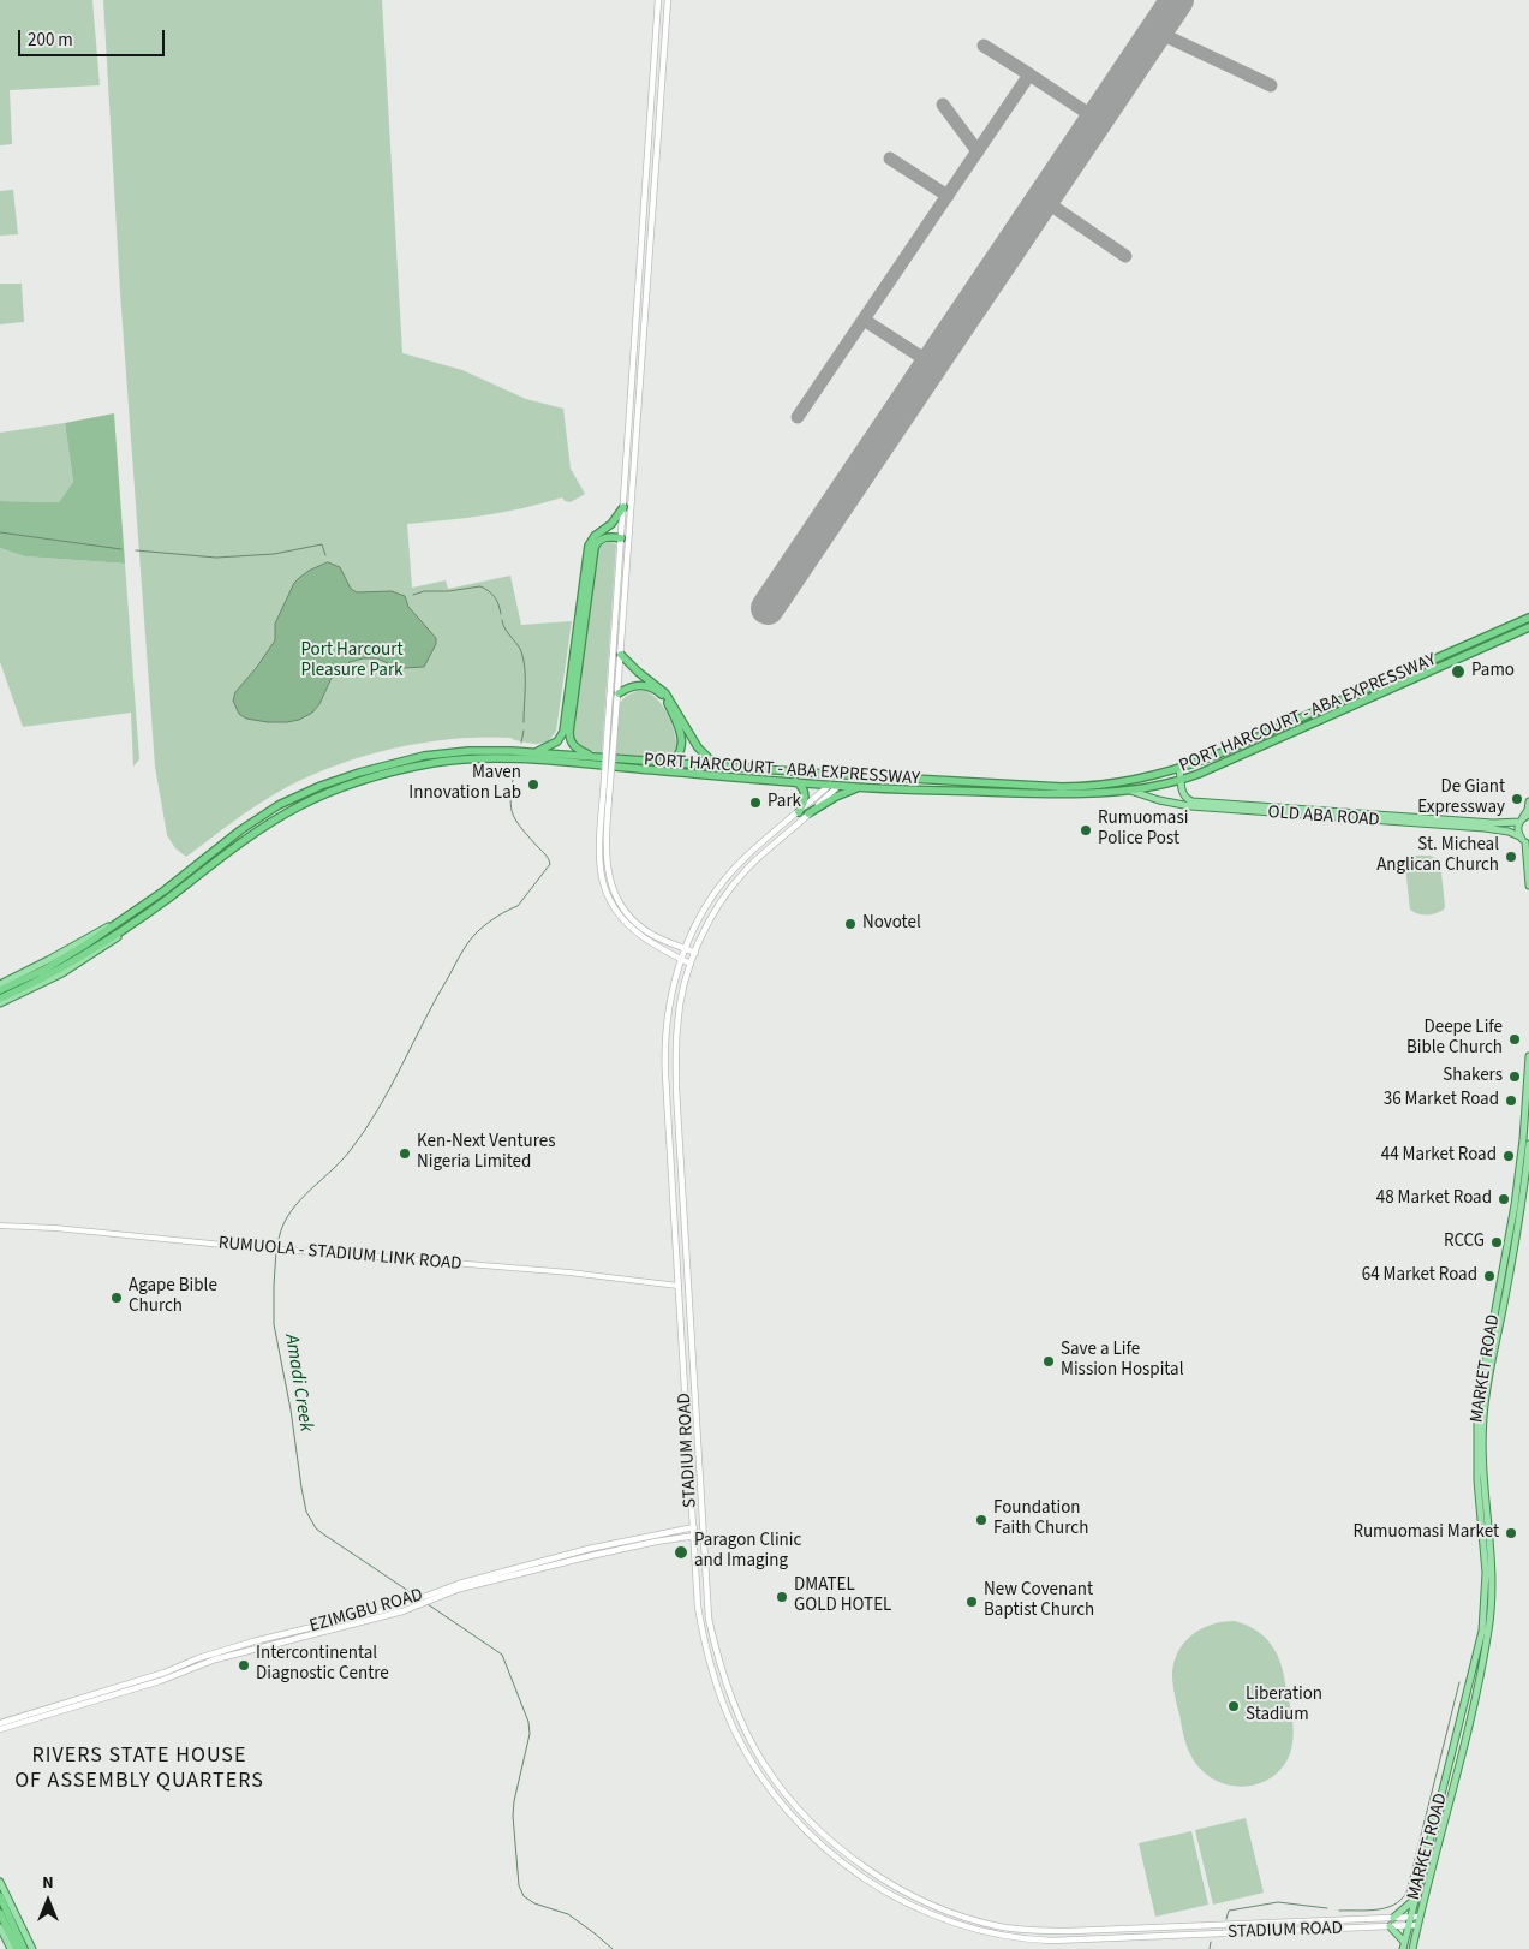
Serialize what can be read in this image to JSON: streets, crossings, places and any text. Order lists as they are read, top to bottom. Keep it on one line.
{"streets":{"highway":["PORT HARCOURT - ABA EXPRESSWAY"],"main road":["OLD ABA ROAD","MARKET ROAD","STADIUM ROAD","EZIMGBU ROAD"],"street":["RUMUOLA - STADIUM LINK ROAD"]},"crossings":[["PORT HARCOURT - ABA EXPRESSWAY","OLD ABA ROAD"],["PORT HARCOURT - ABA EXPRESSWAY","STADIUM ROAD"],["RUMUOLA - STADIUM LINK ROAD","STADIUM ROAD"],["MARKET ROAD","STADIUM ROAD"],["STADIUM ROAD","EZIMGBU ROAD"]],"districts":["RIVERS STATE HOUSE OF ASSEMBLY QUARTERS"],"water":["Amadi Creek"],"parks":["Port Harcourt Pleasure Park"],"places":["Pamo","Maven Innovation Lab","De Giant Expressway","Park","Rumuomasi Police Post","St. Micheal Anglican Church","Novotel","Deepe Life Bible Church","Shakers","36 Market Road","Ken-Next Ventures Nigeria Limited","44 Market Road","48 Market Road","RCCG","64 Market Road","Agape Bible Church","Save a Life Mission Hospital","Foundation Faith Church","Rumuomasi Market","Paragon Clinic and Imaging","DMATEL GOLD HOTEL","New Covenant Baptist Church","Intercontinental Diagnostic Centre","Liberation Stadium"],"scale_bar":"200 m","north":"top"}
